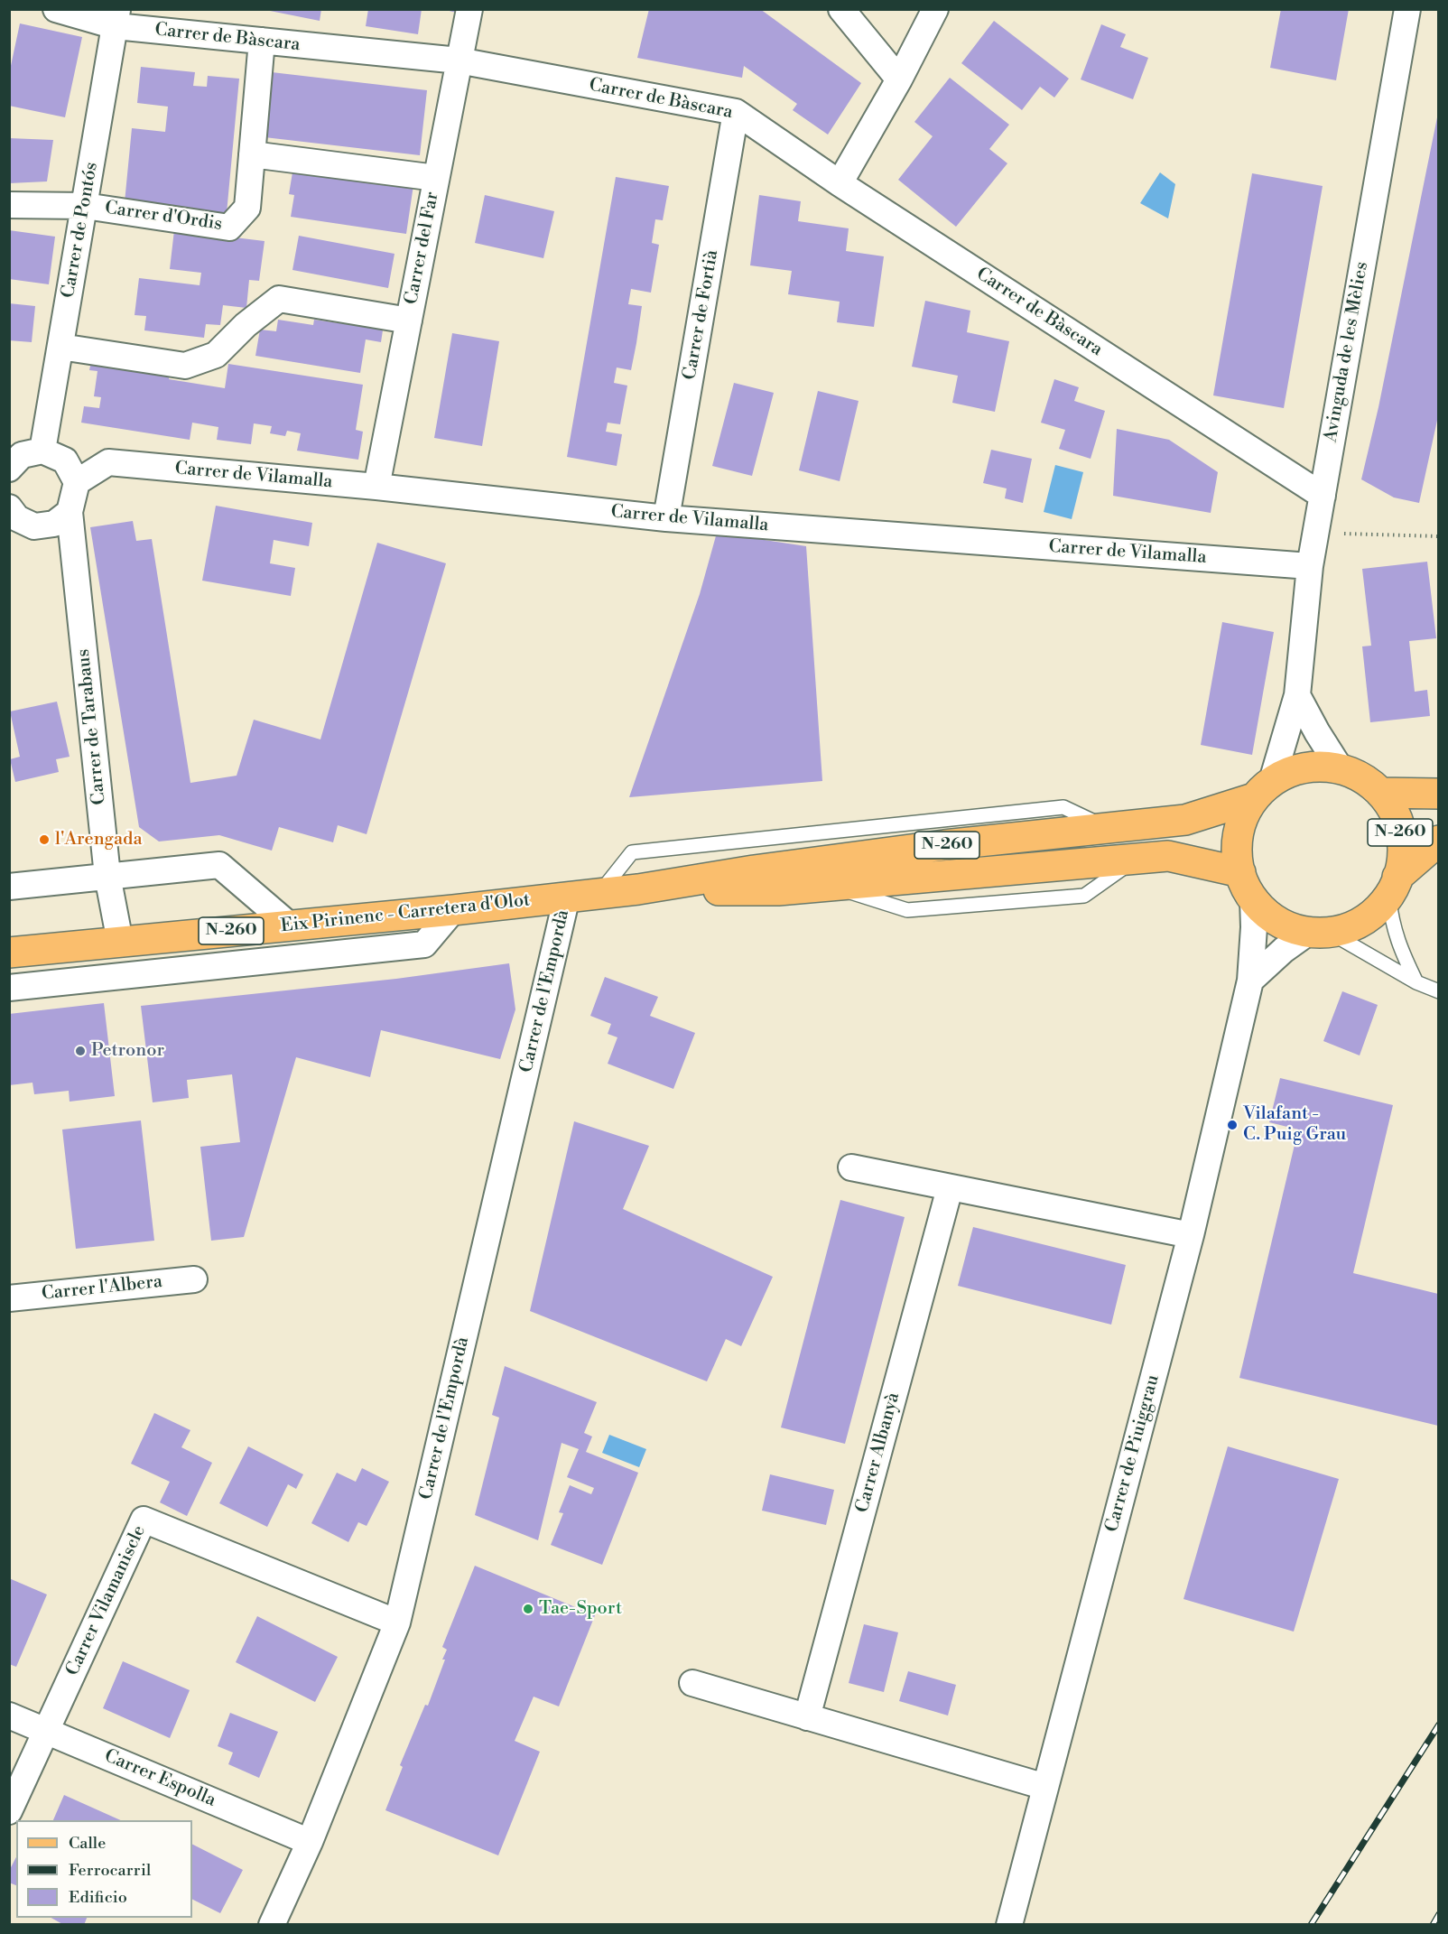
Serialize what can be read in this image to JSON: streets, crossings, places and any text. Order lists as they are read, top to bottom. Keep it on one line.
{"streets":{"main road":["N-260","Eix Pirinenc - Carretera d'Olot"],"street":["Carrer de Bàscara","Carrer d'Ordis","Carrer de Pontós","Carrer del Far","Carrer de Fortià","Avinguda de les Mèlies","Carrer de Vilamalla","Carrer de Tarabaus","Carrer de l'Empordà","Carrer l'Albera","Carrer Albanyà","Carrer de Piuiggrau","Carrer Vilamaniscle","Carrer Espolla"]},"crossings":[["Carrer de Bàscara","Carrer d'Ordis"],["Carrer de Bàscara","Carrer de Pontós"],["Carrer de Bàscara","Carrer del Far"],["Carrer de Bàscara","Carrer de Fortià"],["Carrer de Bàscara","Avinguda de les Mèlies"],["Carrer d'Ordis","Carrer de Pontós"],["Carrer del Far","Carrer de Vilamalla"],["Carrer de Fortià","Carrer de Vilamalla"],["Avinguda de les Mèlies","Carrer de Vilamalla"],["Avinguda de les Mèlies","N-260"],["Avinguda de les Mèlies","Eix Pirinenc - Carretera d'Olot"],["Avinguda de les Mèlies","Carrer de Piuiggrau"],["Carrer de Vilamalla","Carrer de Tarabaus"],["Carrer de Tarabaus","Eix Pirinenc - Carretera d'Olot"],["N-260","Eix Pirinenc - Carretera d'Olot"],["N-260","Carrer de Piuiggrau"],["Eix Pirinenc - Carretera d'Olot","Carrer de l'Empordà"],["Eix Pirinenc - Carretera d'Olot","Carrer de Piuiggrau"],["Carrer de l'Empordà","Carrer Vilamaniscle"],["Carrer de l'Empordà","Carrer Espolla"],["Carrer Vilamaniscle","Carrer Espolla"]],"places":["l'Arengada","Petronor","Vilafant - C. Puig Grau","Tae-Sport"],"legend":["Calle","Ferrocarril","Edificio"]}
